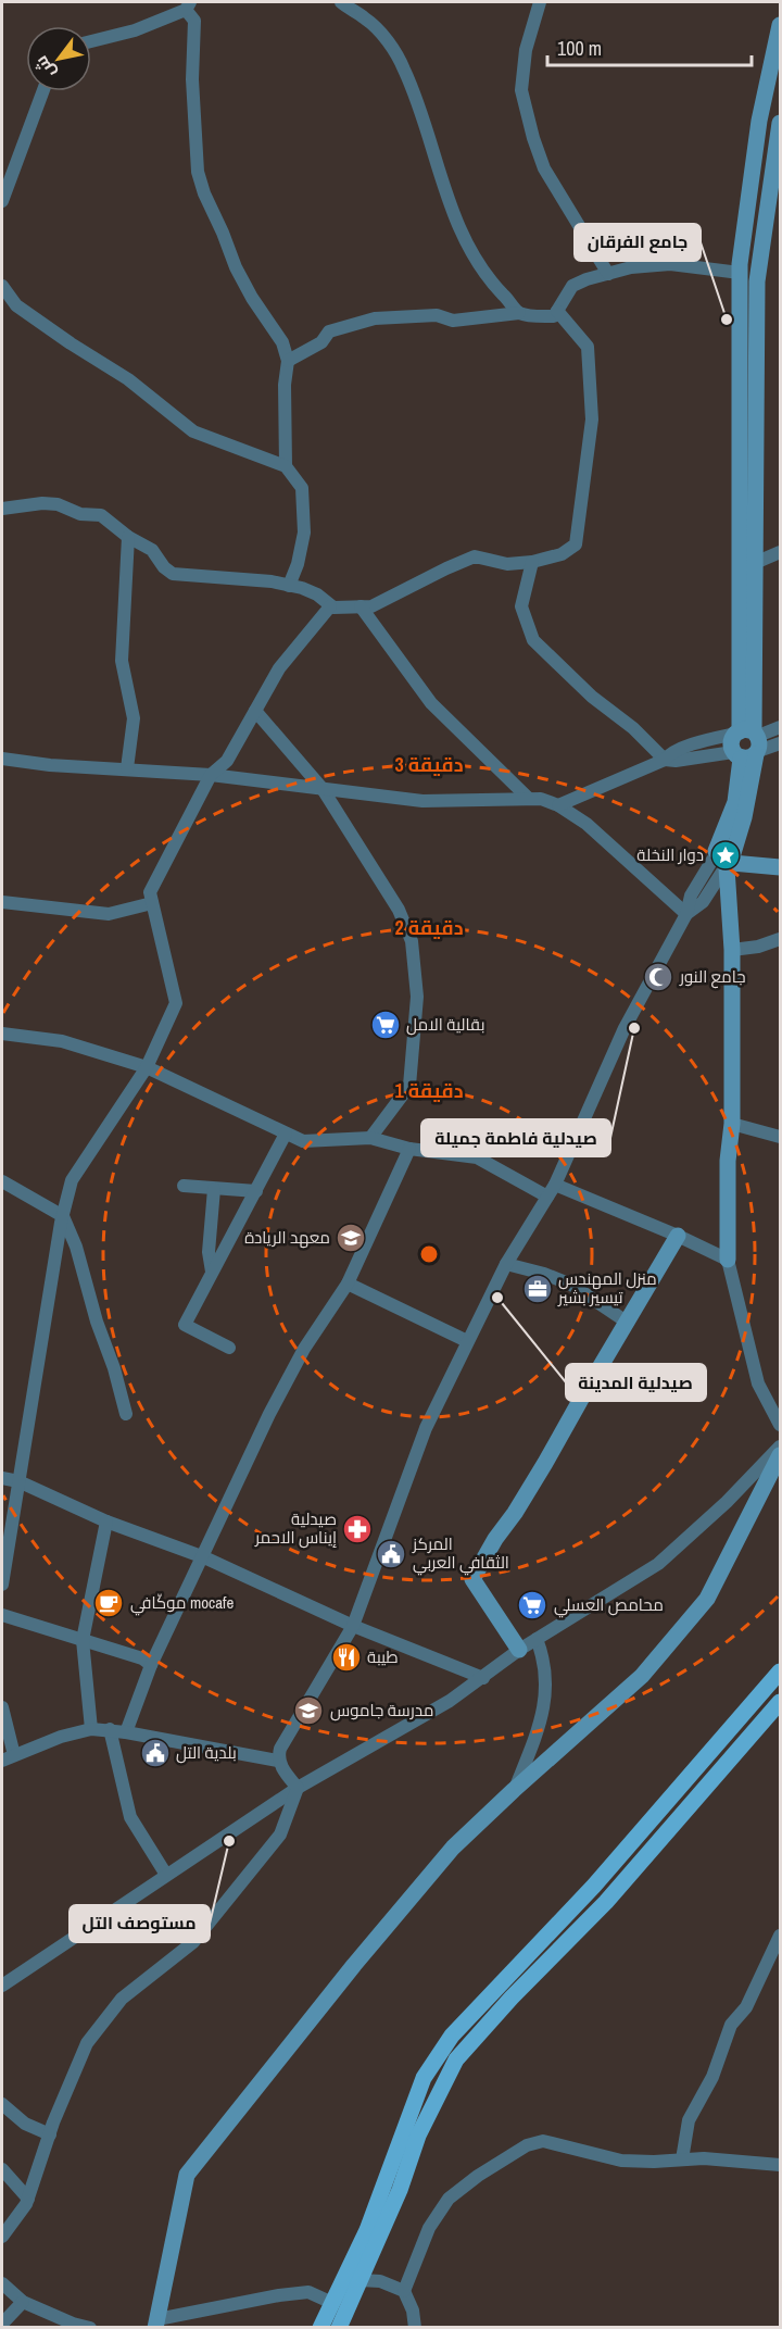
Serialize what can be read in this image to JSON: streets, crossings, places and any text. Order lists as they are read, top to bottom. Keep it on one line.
{"places":{"other":["جامع الفرقان","صيدلية فاطمة جميلة","صيدلية المدينة","مستوصف التل"],"place":["دوار النخلة"],"mosque":["جامع النور"],"supermarket":["بقالية الامل","محامص العسلي"],"school or university":["معهد الريادة","مدرسة جاموس"],"office":["منزل المهندس تيسير بشير"],"pharmacy":["صيدلية إيناس الاحمر"],"public building":["المركز الثقافي العربي","بلدية التل"],"cafe":["موكّافي mocafe"],"restaurant":["طيبة"]},"scale_bar":"100 m","north":"bottom left","rings":["3 دقيقة","2 دقيقة","1 دقيقة"]}
